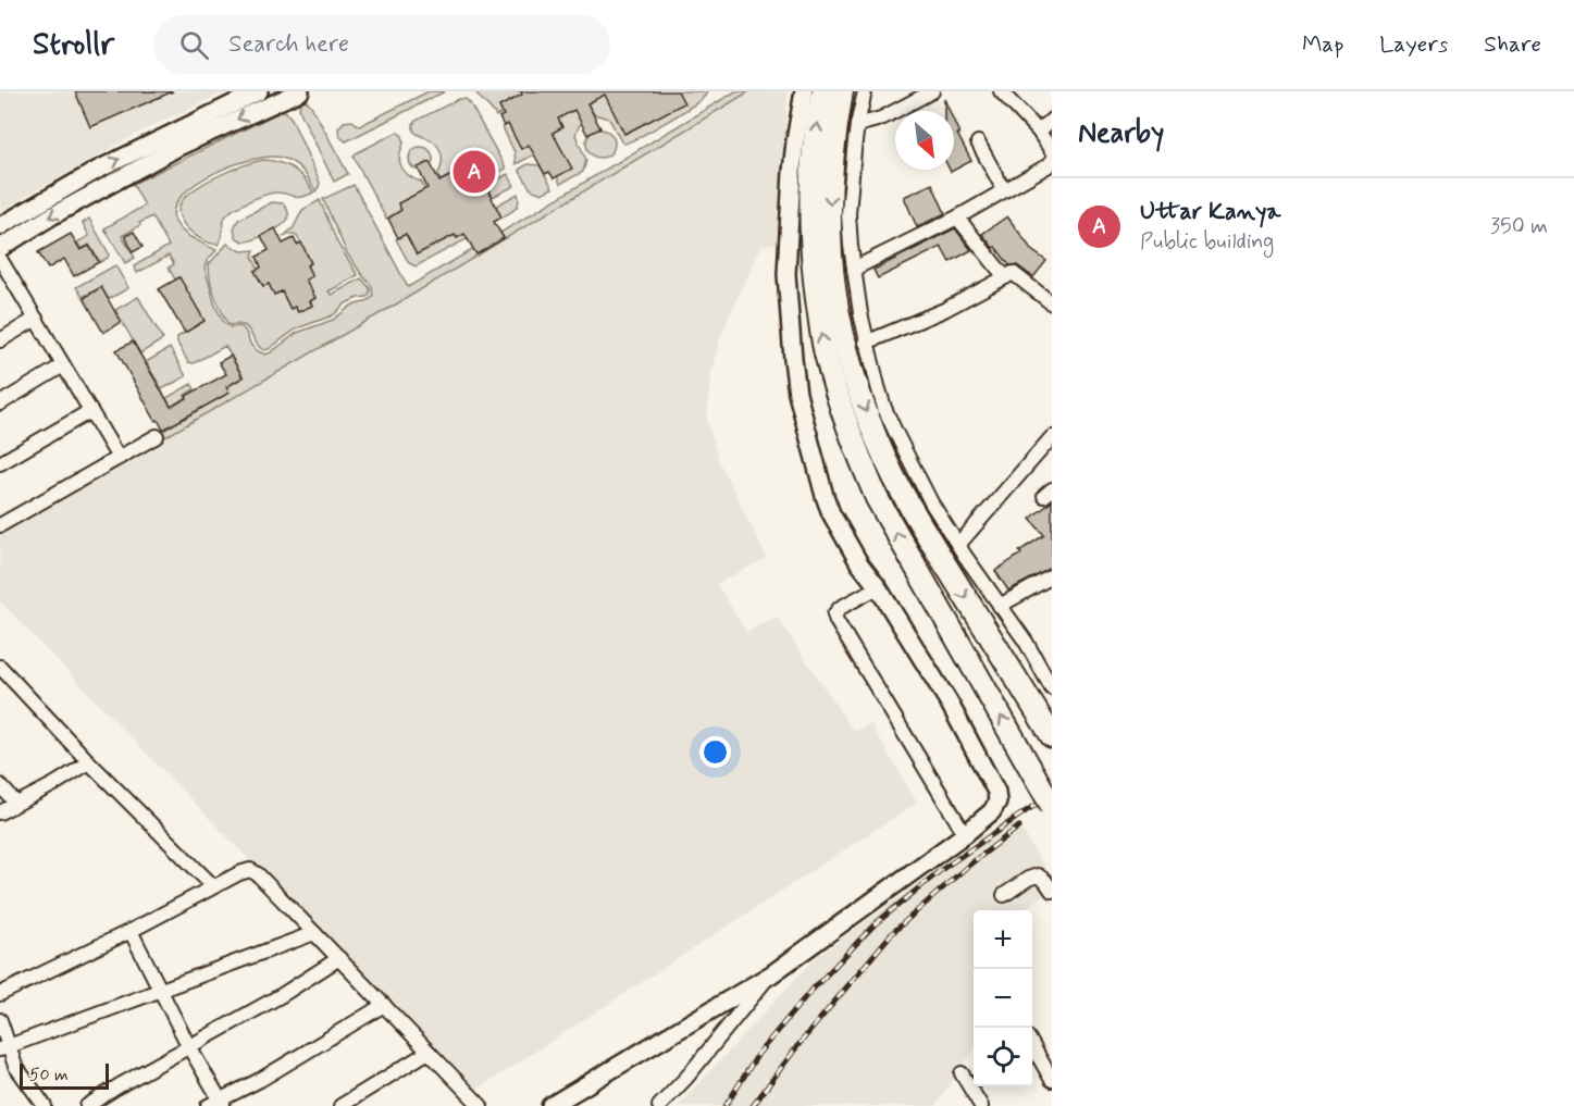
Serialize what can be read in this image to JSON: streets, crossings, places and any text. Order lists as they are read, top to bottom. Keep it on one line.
{"scale_bar":"50 m","north":"bottom right","page":{"header":"Strollr","search":"Search here","nav":["Map","Layers","Share"],"heading":"Nearby","pins":"A","list":[{"mark":"A","name":"Uttar Kanya","note":"Public building","value":"350 m"}],"map_buttons":["+","−"],"scale":"50 m"}}
